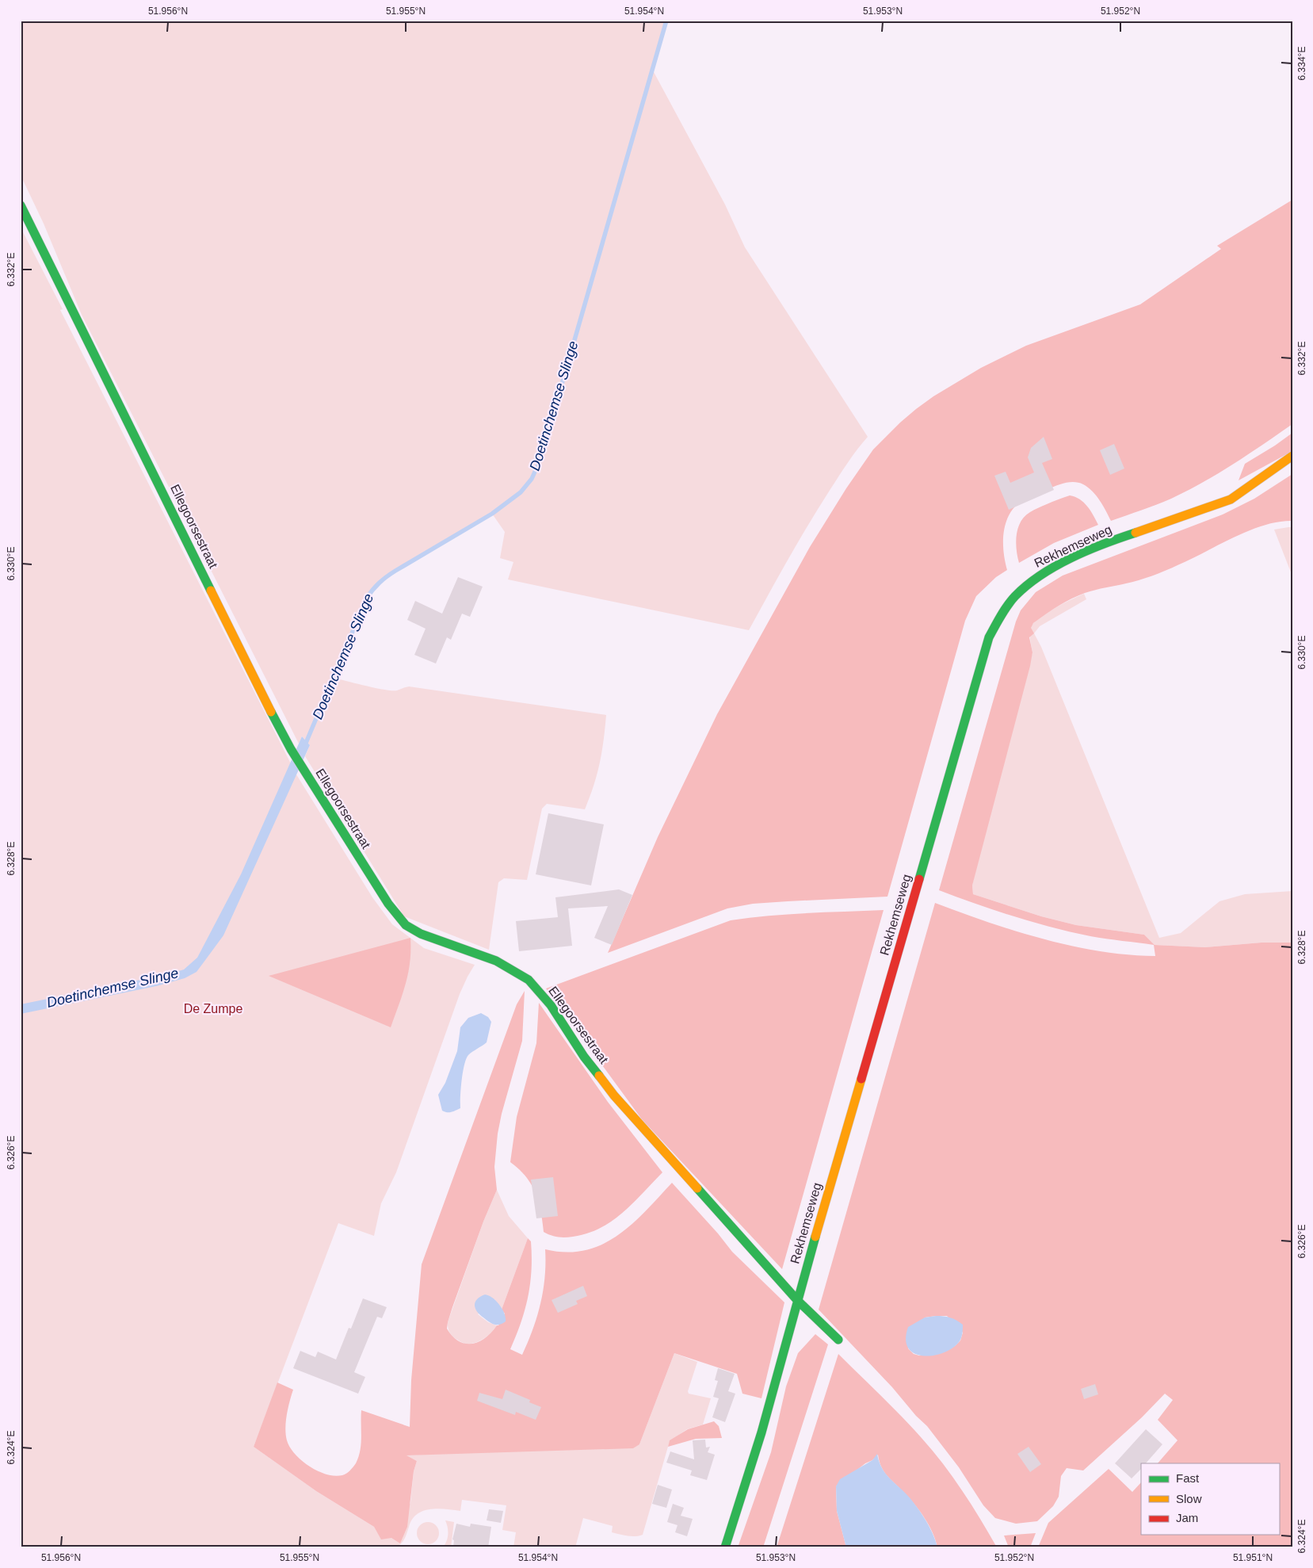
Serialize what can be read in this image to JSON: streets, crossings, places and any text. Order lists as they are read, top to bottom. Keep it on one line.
{"streets":{"street":["Ellegoorsestraat","Rekhemseweg"]},"crossings":[["Ellegoorsestraat","Rekhemseweg"]],"water":["Doetinchemse Slinge"],"parks":["De Zumpe"],"legend":["Fast","Slow","Jam"],"coordinates":["51.956°N","51.955°N","51.954°N","51.953°N","51.952°N","6.334°E","6.332°E","6.330°E","6.328°E","6.326°E","6.324°E","51.951°N"]}
